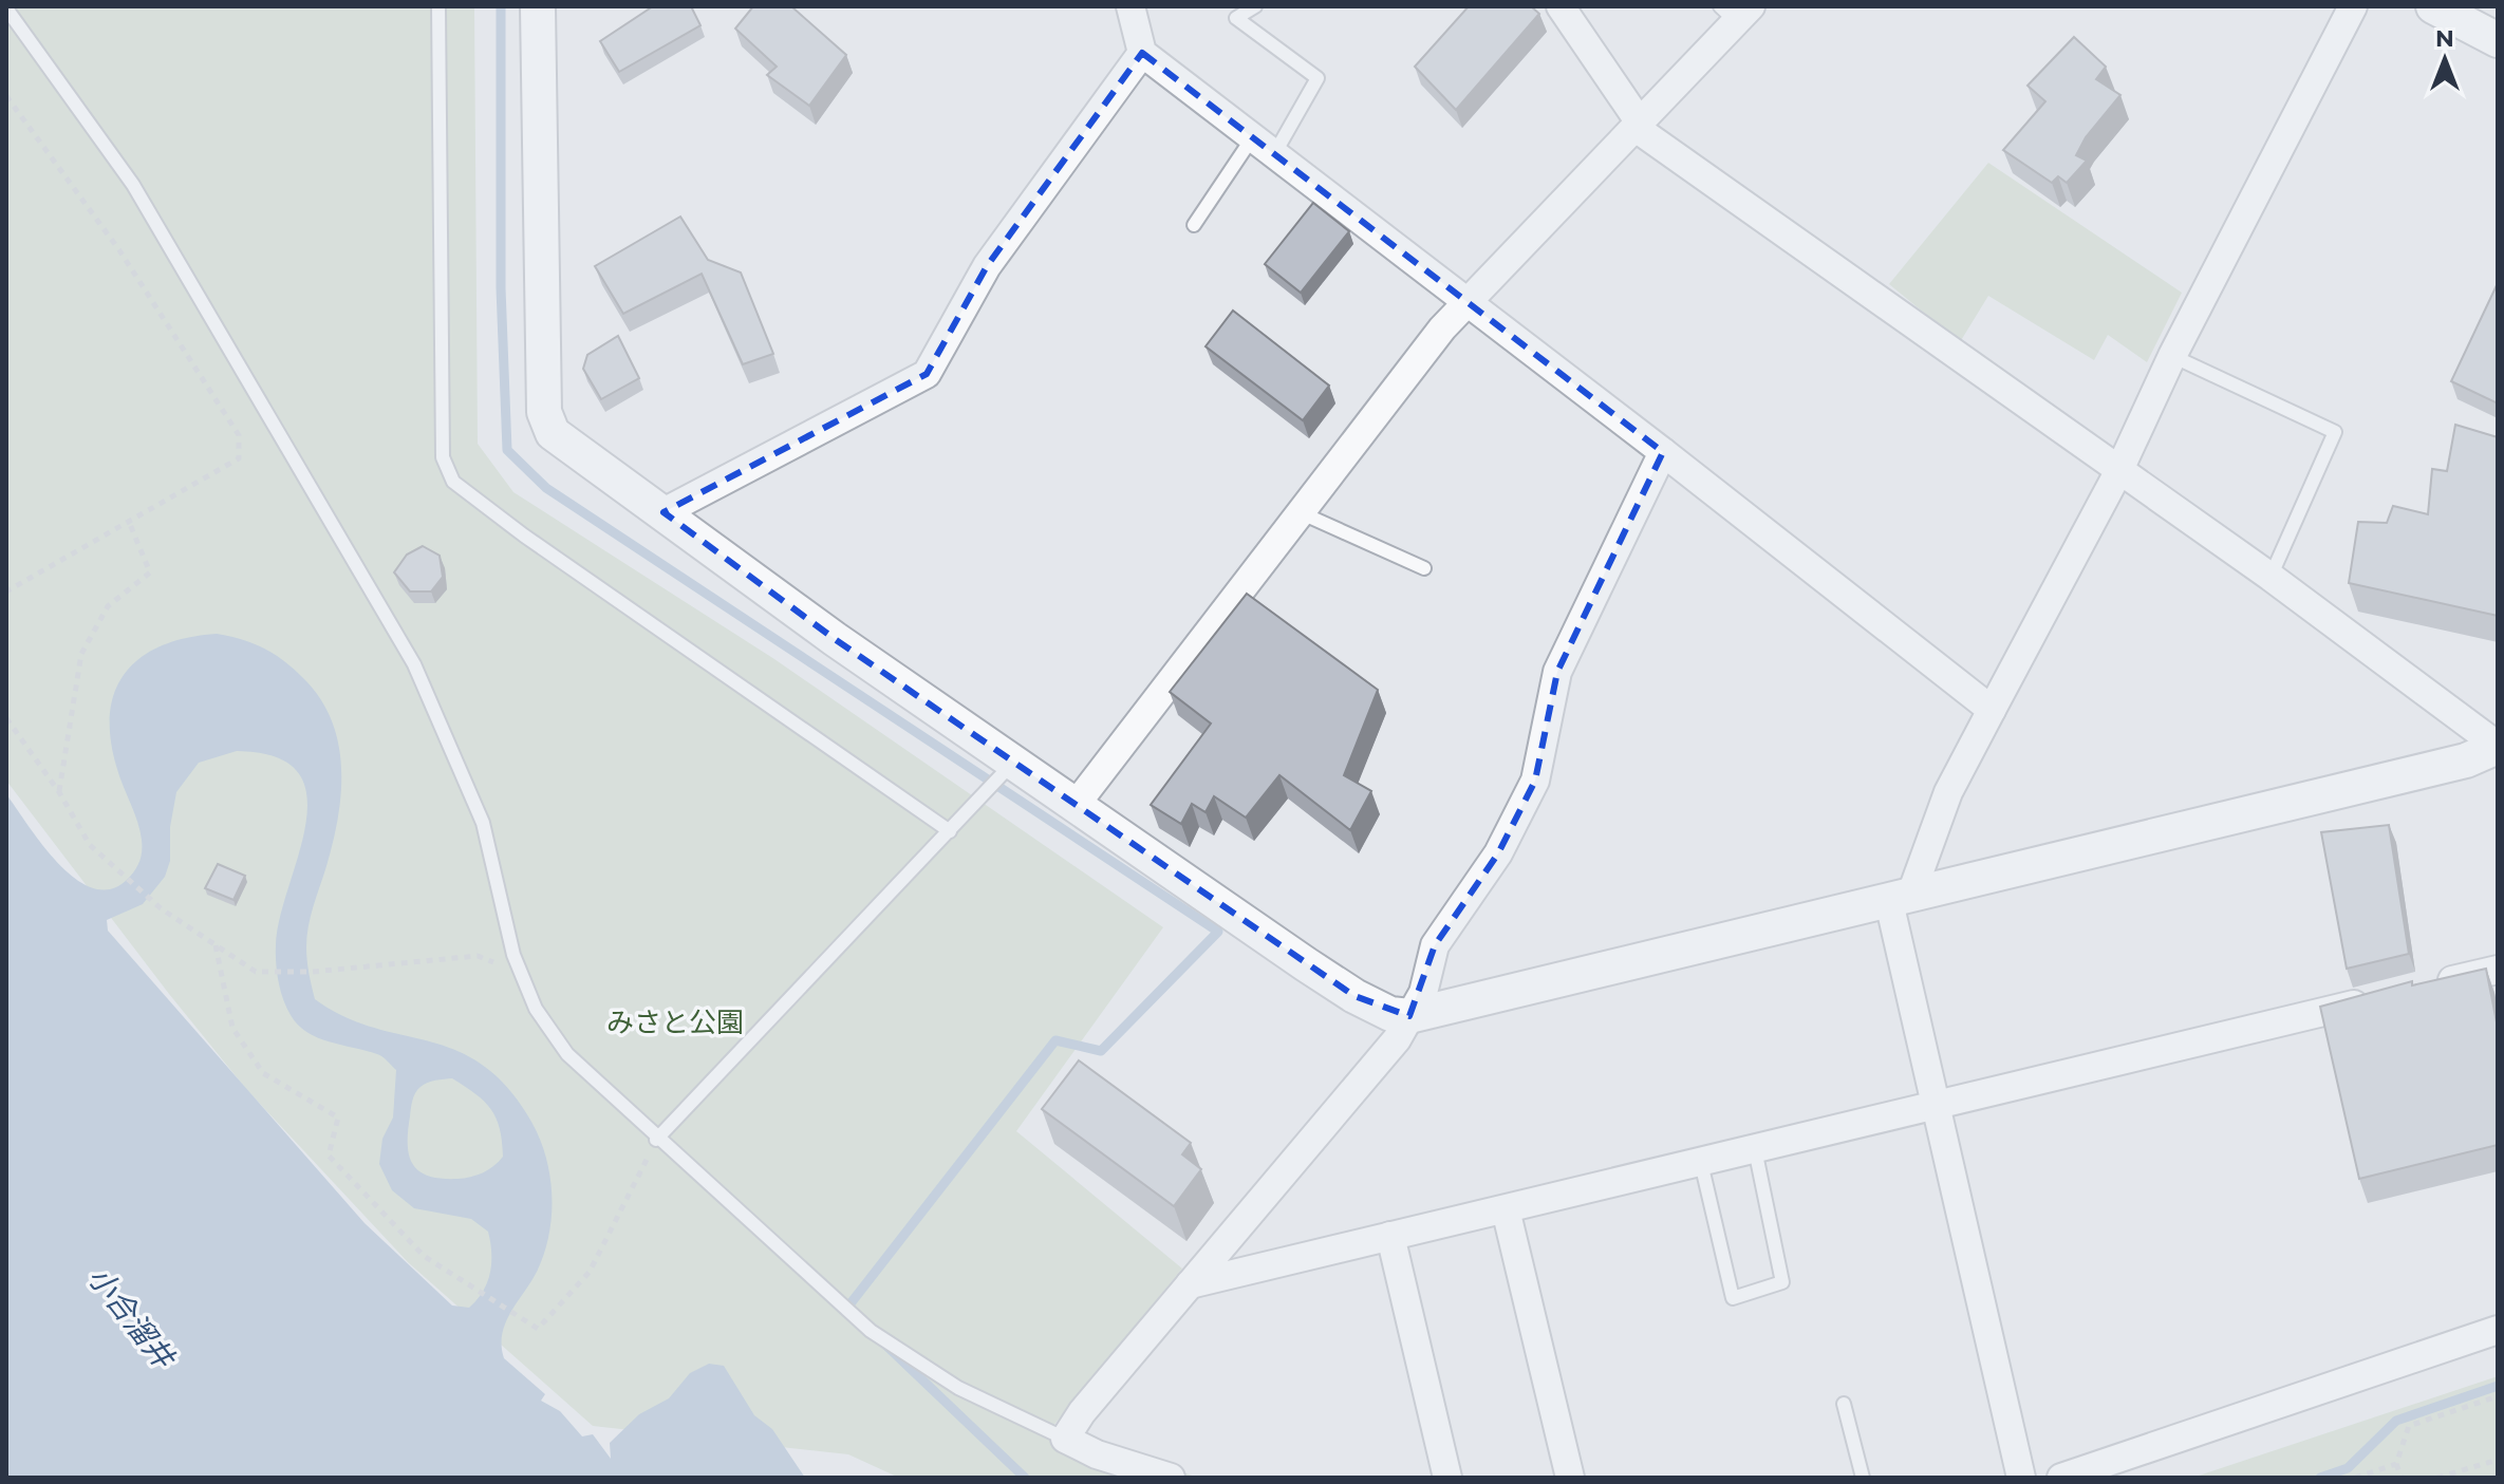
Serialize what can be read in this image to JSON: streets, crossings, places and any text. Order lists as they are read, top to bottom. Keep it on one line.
{"water":["小合溜井"],"parks":["みさと公園"],"north":"top"}
